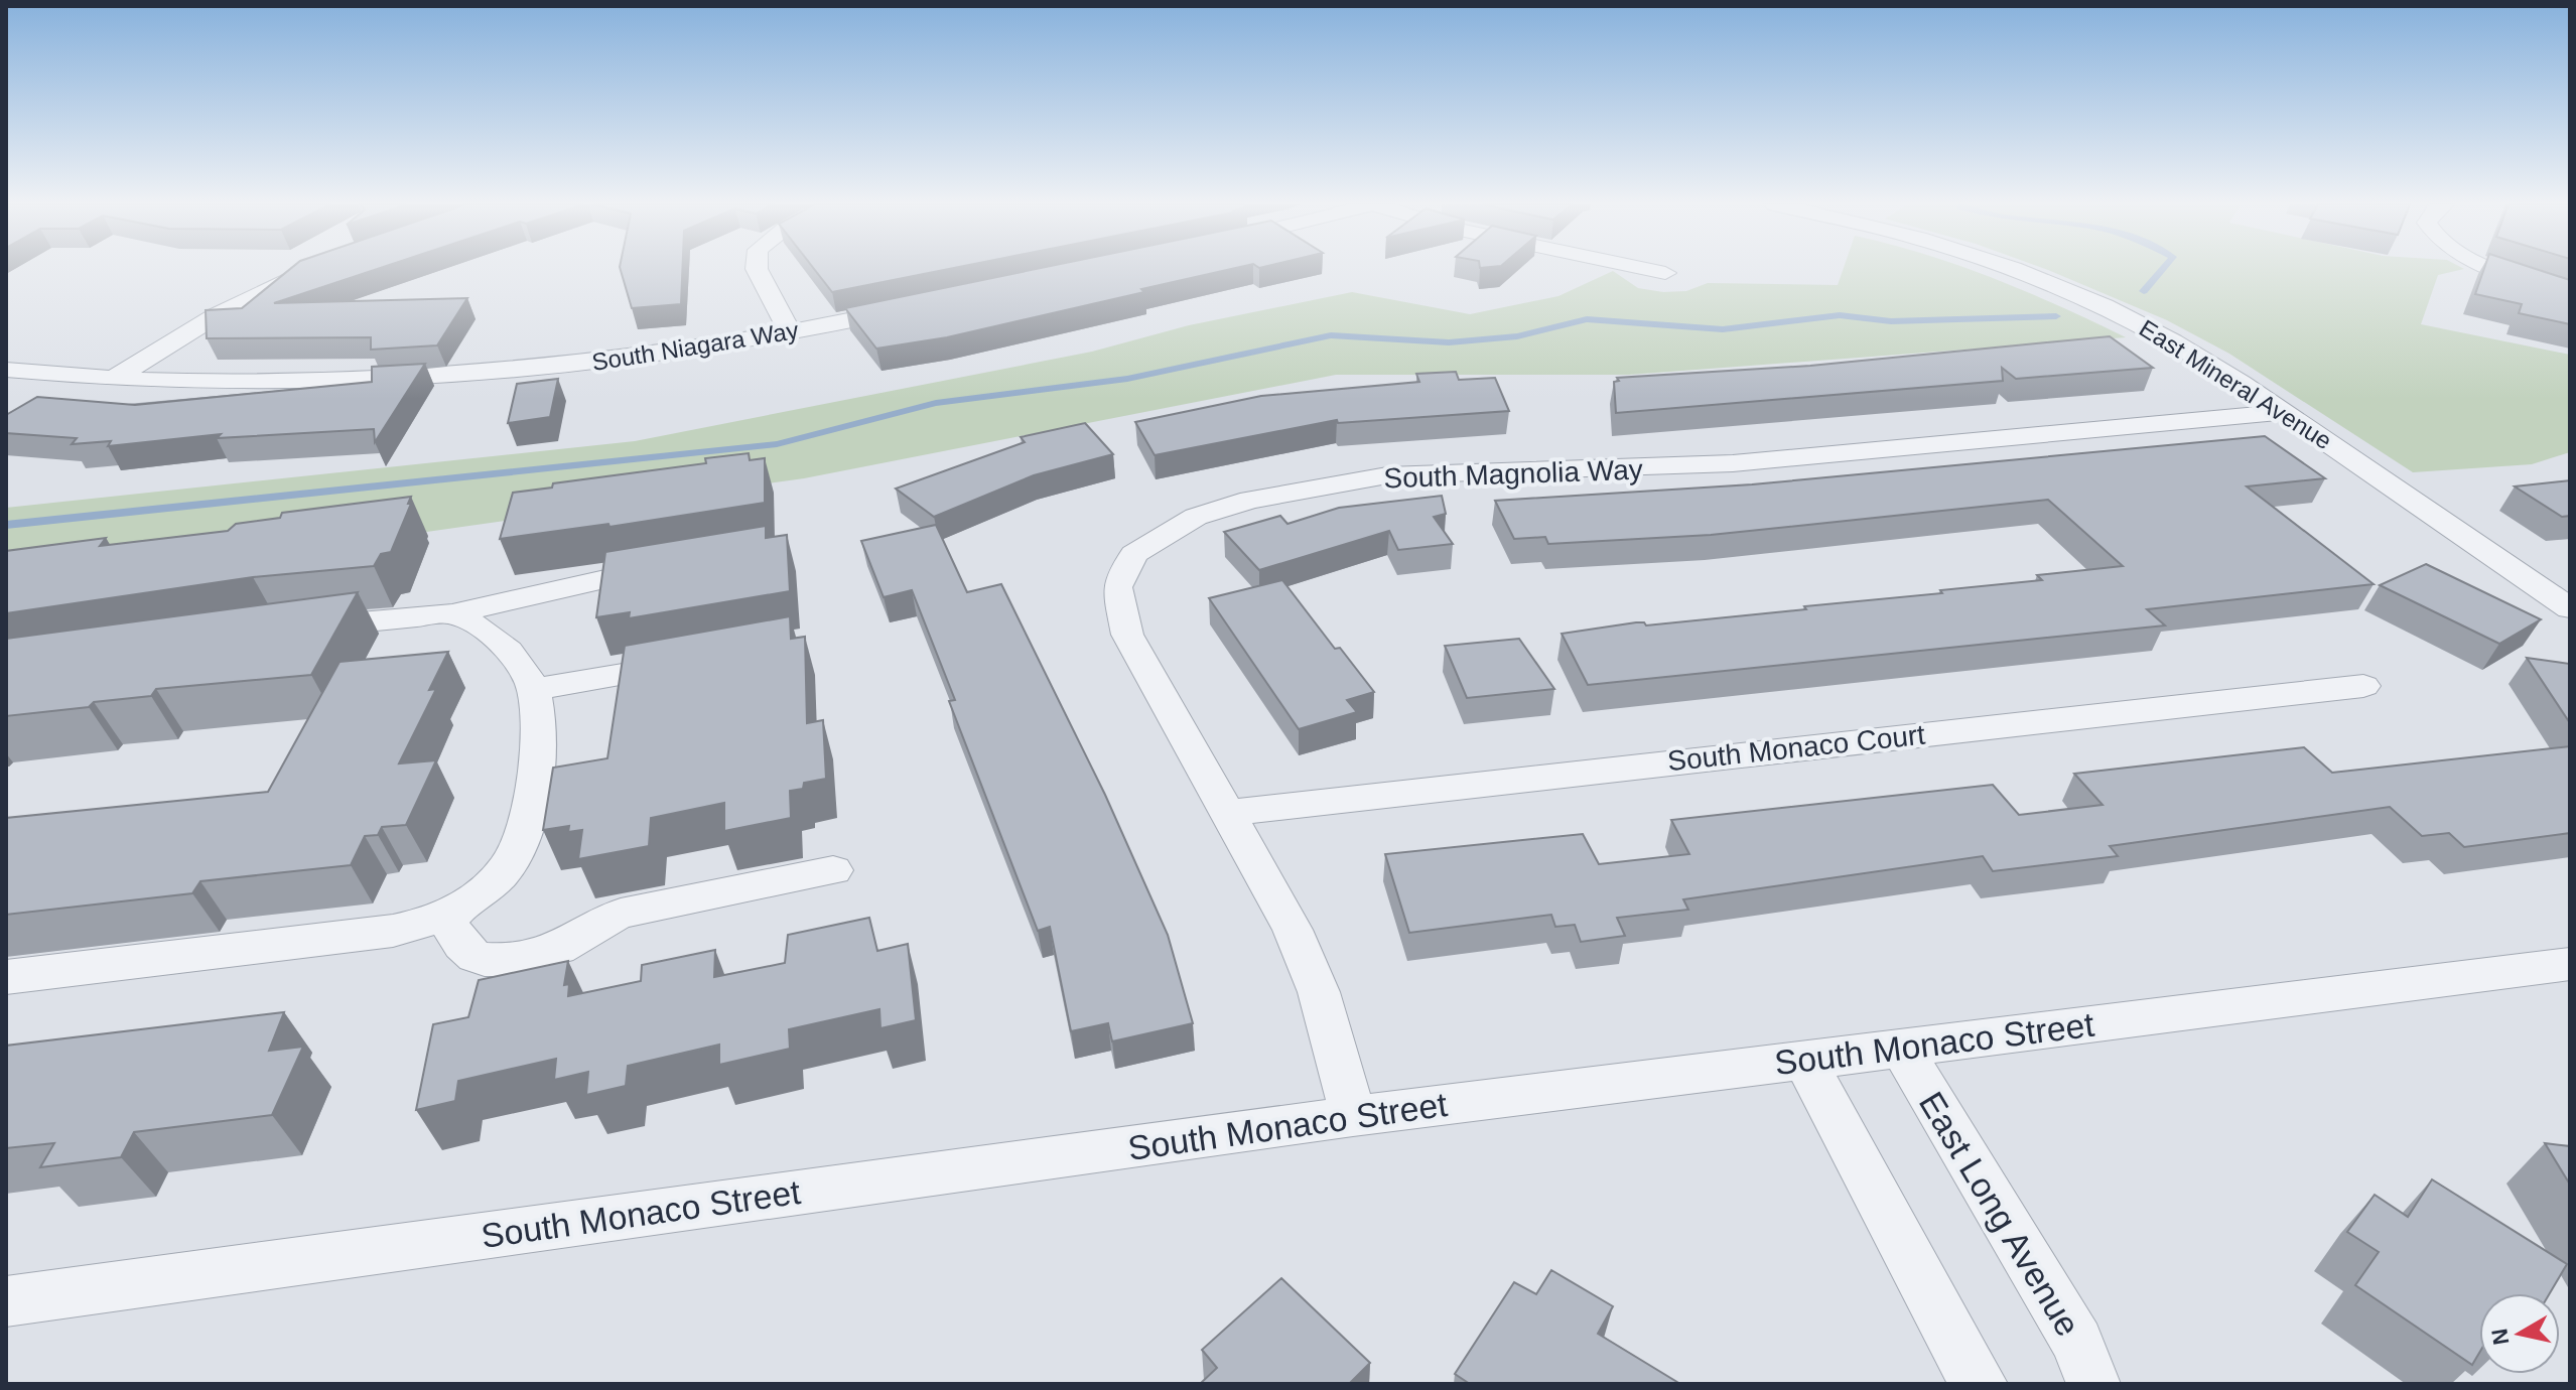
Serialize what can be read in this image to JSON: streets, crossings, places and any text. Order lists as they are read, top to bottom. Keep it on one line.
{"streets":{"street":["South Niagara Way","East Mineral Avenue","South Magnolia Way","South Monaco Court","South Monaco Street","East Long Avenue"]},"crossings":[["East Mineral Avenue","South Magnolia Way"],["South Magnolia Way","South Monaco Court"],["South Magnolia Way","South Monaco Street"],["South Monaco Street","East Long Avenue"]],"north":"left"}
